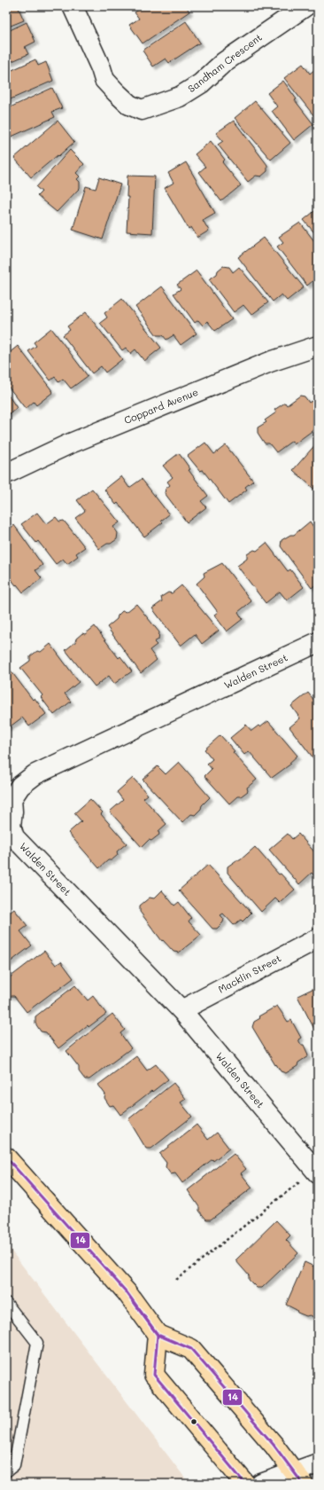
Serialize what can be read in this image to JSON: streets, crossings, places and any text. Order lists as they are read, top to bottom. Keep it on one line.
{"streets":{"street":["Sandham Crescent","Coppard Avenue","Walden Street","Macklin Street"]},"crossings":[["Walden Street","Macklin Street"]],"lines":["transit line 14"]}
